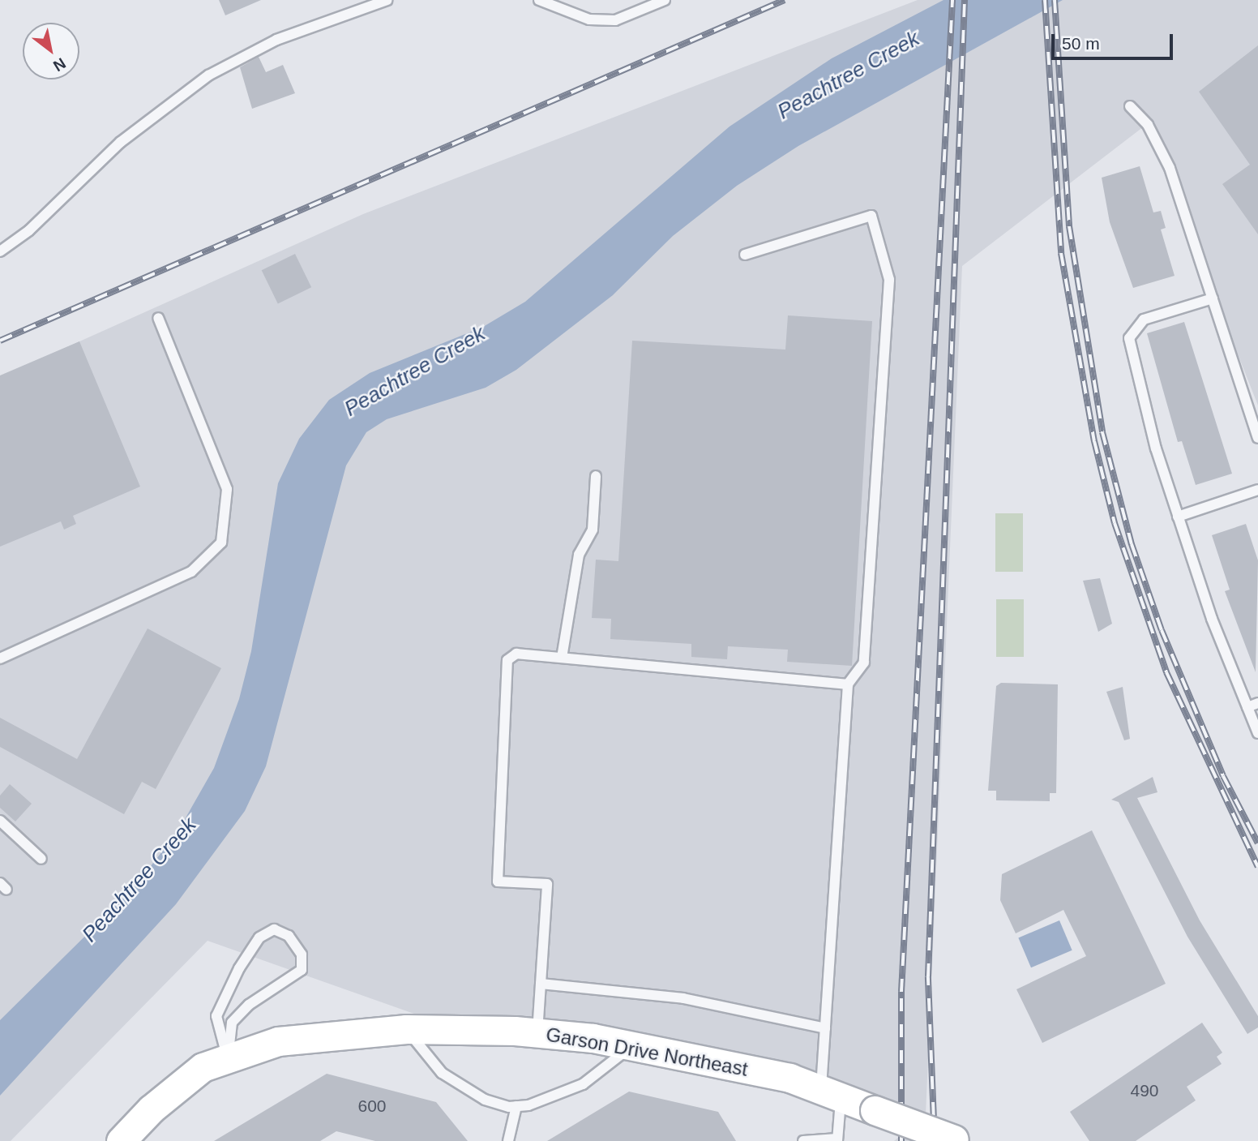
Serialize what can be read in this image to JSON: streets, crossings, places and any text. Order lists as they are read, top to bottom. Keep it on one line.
{"streets":{"main road":["Garson Drive Northeast"]},"water":["Peachtree Creek"],"house_numbers":["490","600"],"scale_bar":"50 m","north":"bottom right"}
